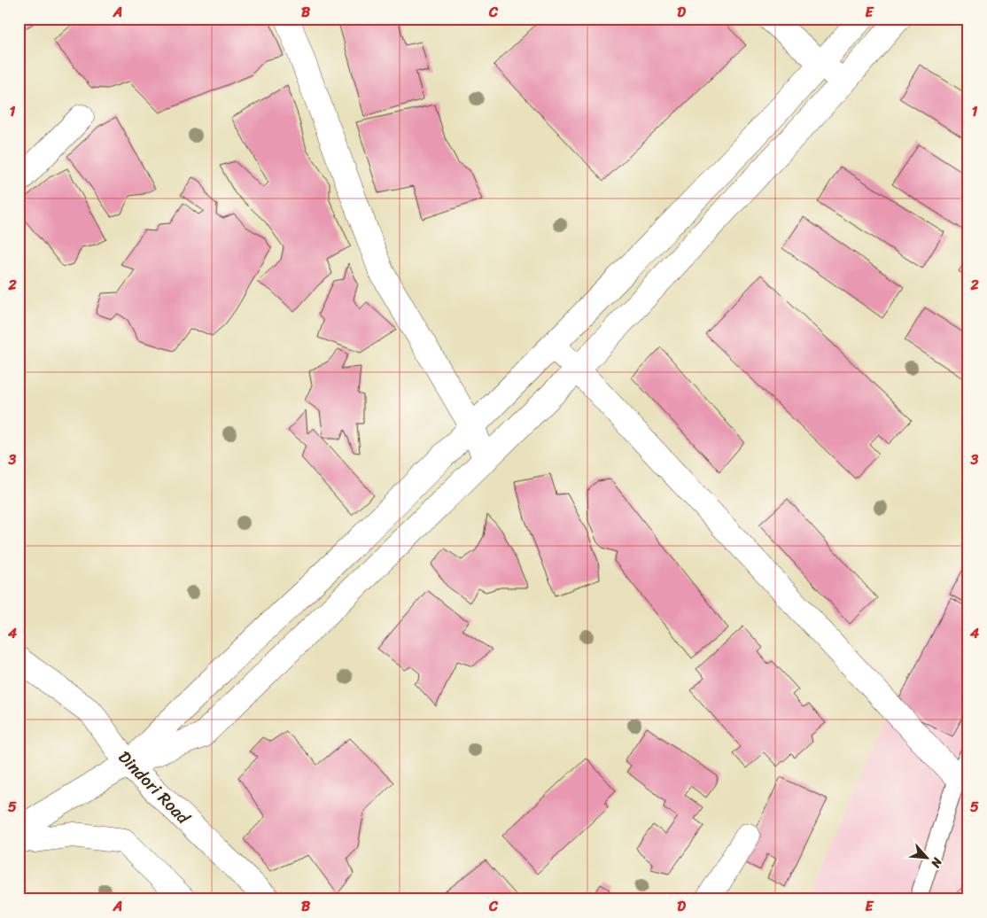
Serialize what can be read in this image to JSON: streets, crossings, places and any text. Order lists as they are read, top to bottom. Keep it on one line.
{"streets":{"main road":["Dindori Road"]},"north":"bottom right","grid":{"columns":["A","B","C","D","E"],"rows":["1","2","3","4","5"]}}
